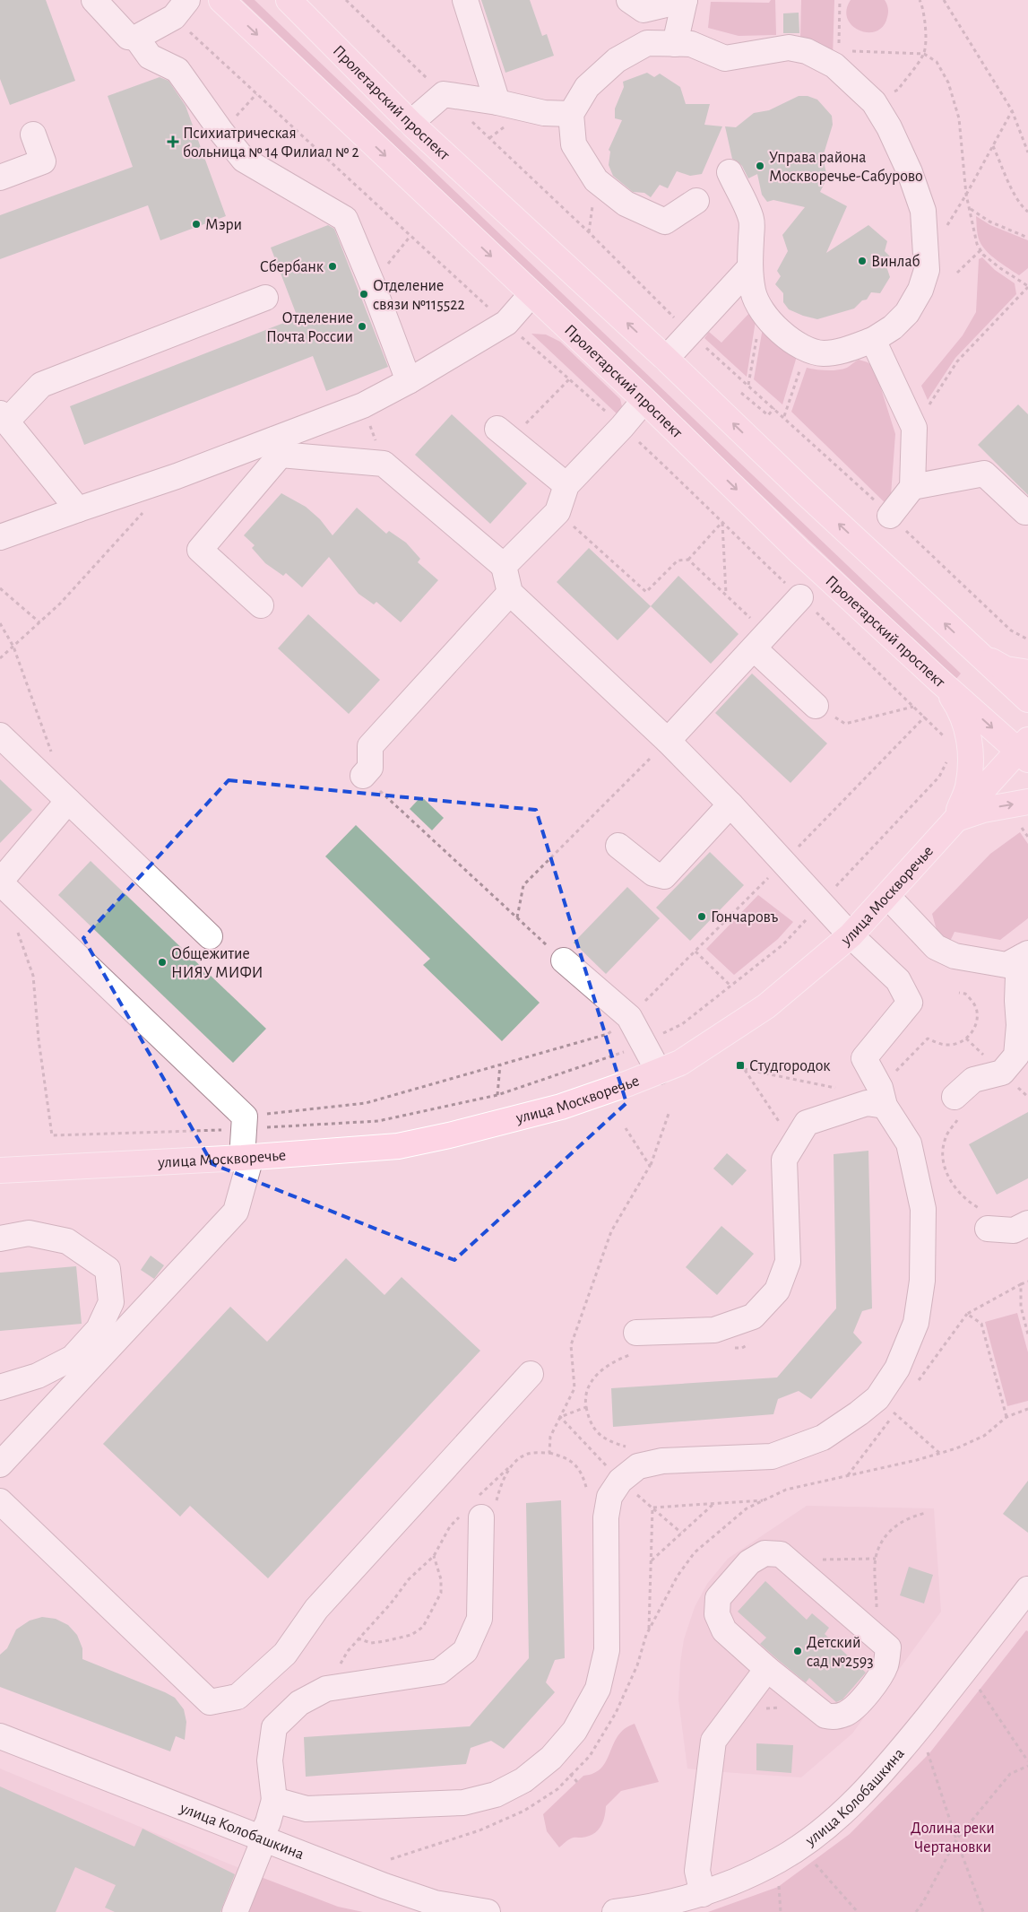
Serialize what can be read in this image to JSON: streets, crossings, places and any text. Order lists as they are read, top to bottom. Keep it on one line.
{"streets":{"main road":["Пролетарский проспект","улица Москворечье"],"street":["улица Колобашкина"]},"crossings":[["Пролетарский проспект","улица Москворечье"]],"parks":["Долина реки Чертановки"],"places":{"health":["Психиатрическая больница № 14 Филиал № 2"],"other":["Управа района Москворечье-Сабурово","Мэри","Винлаб","Сбербанк","Отделение связи №115522","Отделение Почта России","Гончаровъ","Общежитие НИЯУ МИФИ","Детский сад №2593"],"transit":["Студгородок"]}}
